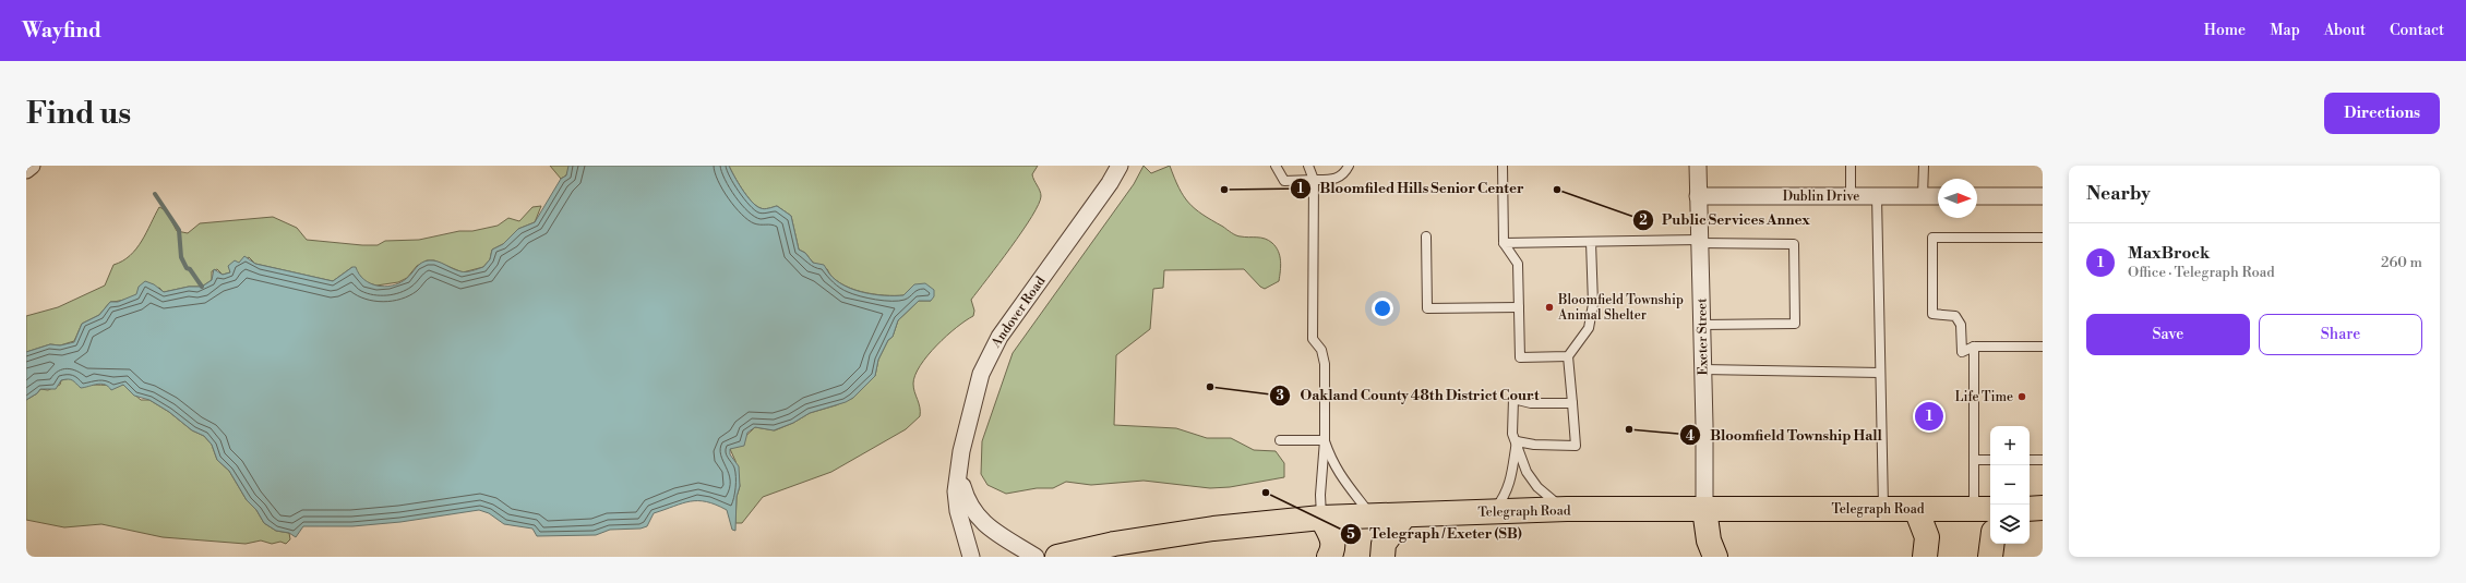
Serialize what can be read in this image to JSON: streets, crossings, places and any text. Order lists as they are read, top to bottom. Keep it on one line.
{"streets":{"highway":["Telegraph Road"],"street":["Dublin Drive","Andover Road","Exeter Street"]},"crossings":[["Dublin Drive","Exeter Street"],["Exeter Street","Telegraph Road"]],"places":["Bloomfiled Hills Senior Center","Public Services Annex","Bloomfield Township Animal Shelter","Oakland County 48th District Court","Life Time","Bloomfield Township Hall","Telegraph / Exeter (SB)"],"north":"right","page":{"header":"Wayfind","nav":["Home","Map","About","Contact"],"buttons":["Directions",["Save","Share"]],"title":"Find us","heading":"Nearby","list":[{"mark":"1","name":"MaxBrock","note":"Office · Telegraph Road","value":"260 m"}],"pins":"1","map_buttons":["+","−"]}}
